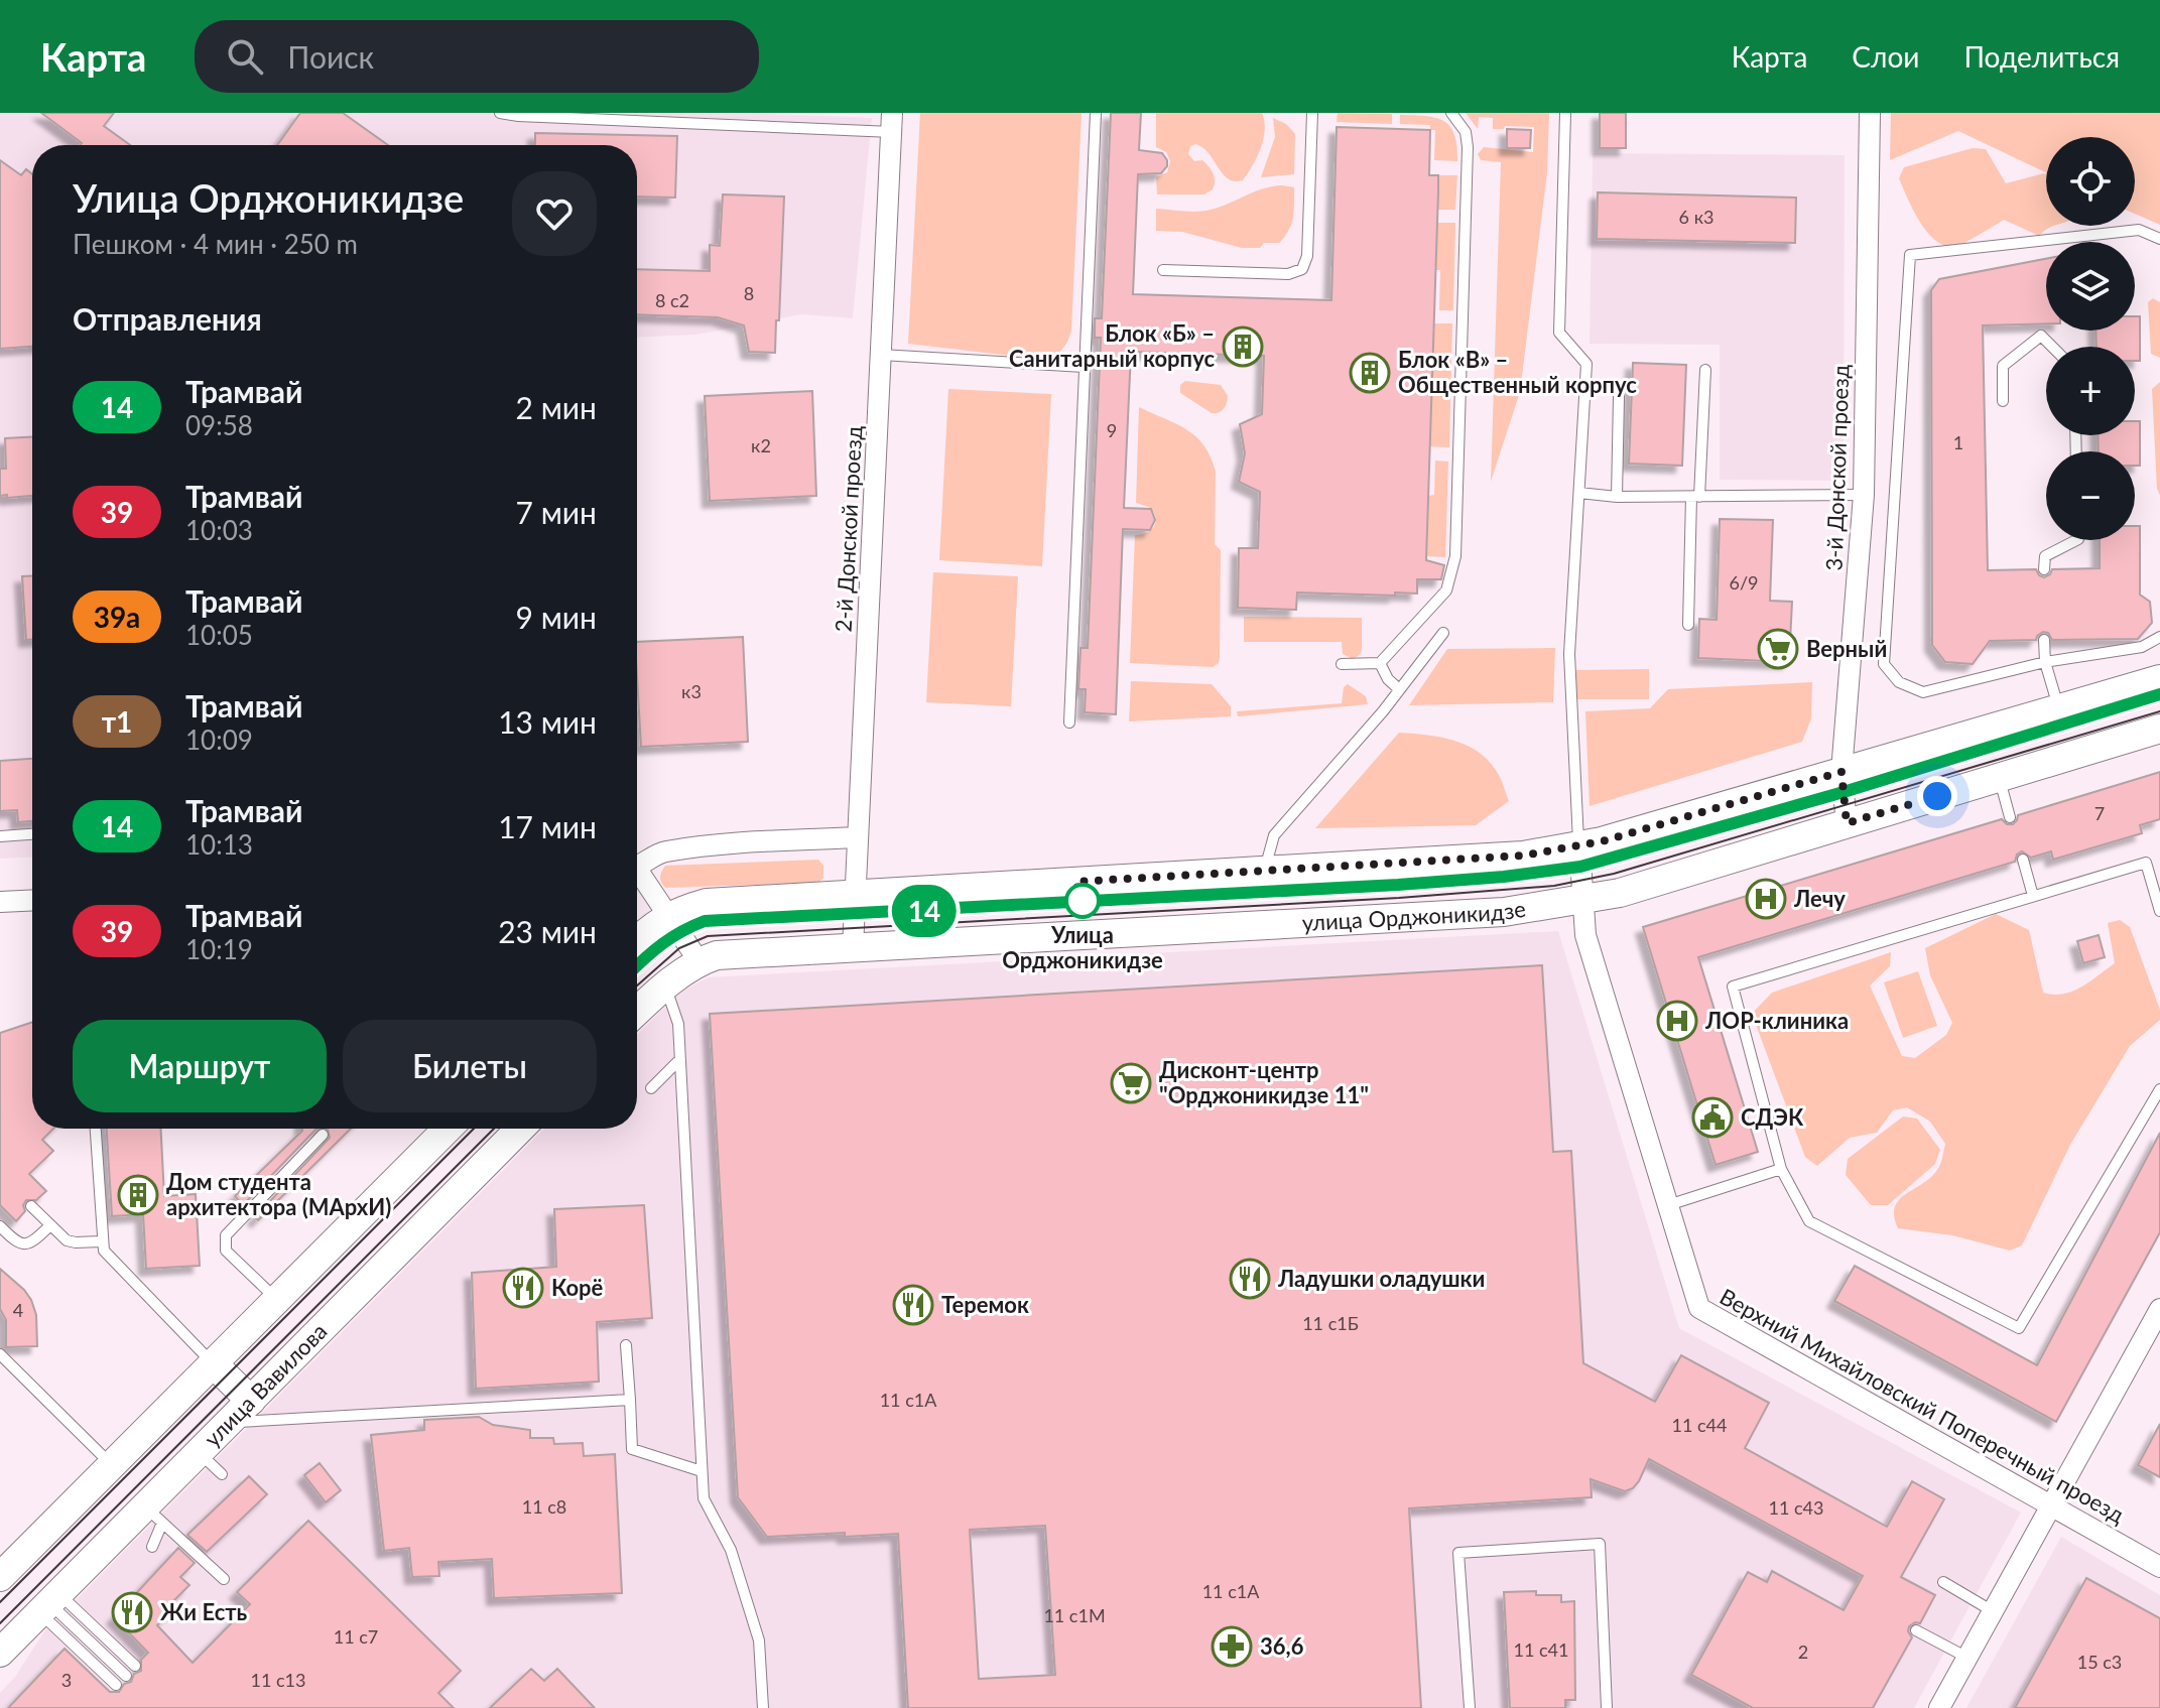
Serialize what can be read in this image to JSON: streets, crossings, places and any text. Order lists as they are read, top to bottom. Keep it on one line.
{"streets":{"main road":["улица Орджоникидзе","улица Вавилова"],"street":["3-й Донской проезд","2-й Донской проезд","Верхний Михайловский Поперечный проезд"]},"crossings":[["3-й Донской проезд","улица Орджоникидзе"],["2-й Донской проезд","улица Орджоникидзе"],["улица Орджоникидзе","Верхний Михайловский Поперечный проезд"]],"places":{"building":["Блок «Б» – Санитарный корпус","Блок «В» – Общественный корпус","Дом студента архитектора (МАрхИ)"],"supermarket":["Верный","Дисконт-центр \"Орджоникидзе 11\""],"hospital":["Лечу","ЛОР-клиника"],"other":["Улица Орджоникидзе"],"public building":["СДЭК"],"restaurant":["Ладушки оладушки","Корё","Теремок","Жи Есть"],"pharmacy":["36,6"]},"lines":["tram line 14"],"house_numbers":["6 к3","8","8 с2","9","1","к2","6/9","к3","7","4","11 с1Б","11 с1А","11 с44","11 с8","11 с43","11 с1А","11 с1М","11 с7","11 с41","2","15 с3","3","11 с13"],"page":{"header":"Карта","search":"Поиск","nav":["Карта","Слои","Поделиться"],"on_map":"14","map_buttons":["+","−"],"heading":[["Улица Орджоникидзе","Пешком · 4 мин · 250 m"],"Отправления"],"list":[{"mark":"14","name":"Трамвай","note":"09:58","value":"2 мин"},{"mark":"39","name":"Трамвай","note":"10:03","value":"7 мин"},{"mark":"39а","name":"Трамвай","note":"10:05","value":"9 мин"},{"mark":"т1","name":"Трамвай","note":"10:09","value":"13 мин"},{"mark":"14","name":"Трамвай","note":"10:13","value":"17 мин"},{"mark":"39","name":"Трамвай","note":"10:19","value":"23 мин"}],"buttons":["Маршрут","Билеты"]}}
